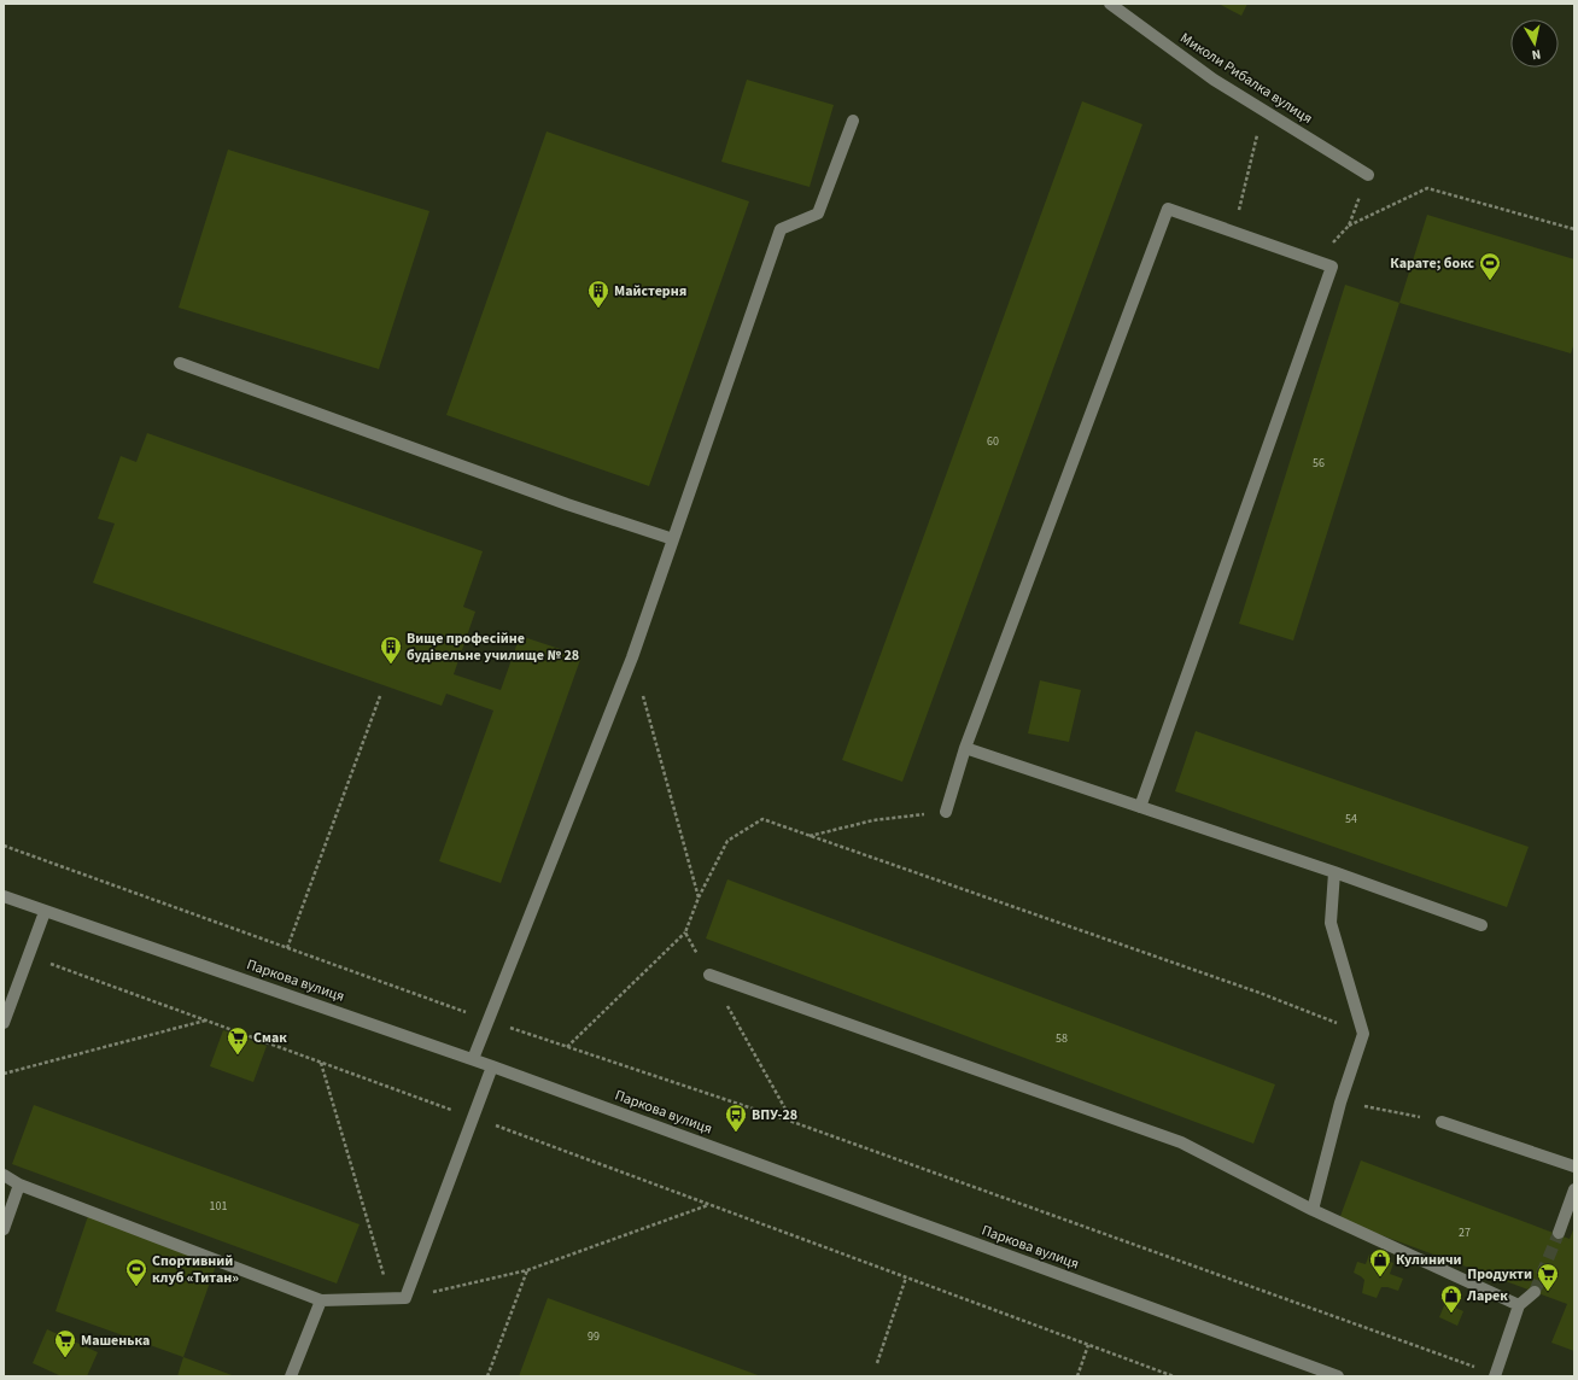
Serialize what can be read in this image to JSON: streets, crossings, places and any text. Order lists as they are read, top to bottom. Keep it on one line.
{"streets":{"street":["Миколи Рибалка вулиця","Паркова вулиця"]},"places":{"sports":["Карате; бокс","Спортивний клуб «Титан»"],"building":["Майстерня","Вище професійне будівельне училище № 28"],"supermarket":["Смак","Продукти","Машенька"],"bus stop":["ВПУ-28"],"shop":["Кулиничи","Ларек"]},"house_numbers":["60","56","54","58","101","27","99"],"north":"bottom"}
